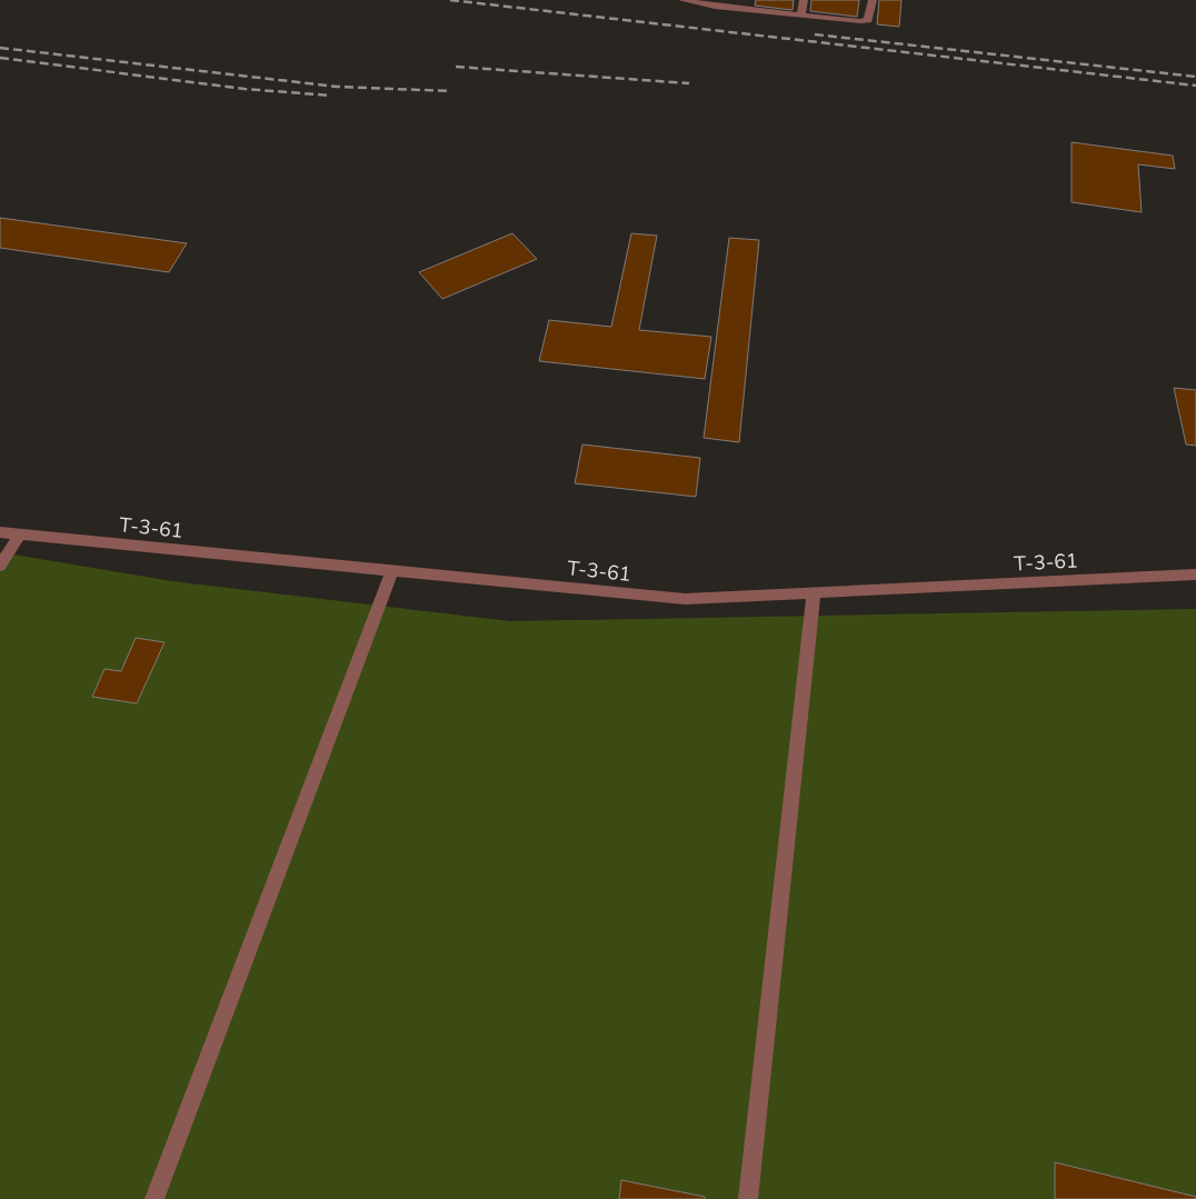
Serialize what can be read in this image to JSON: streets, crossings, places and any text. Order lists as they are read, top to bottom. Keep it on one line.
{"streets":{"street":["T-3-61"]}}
